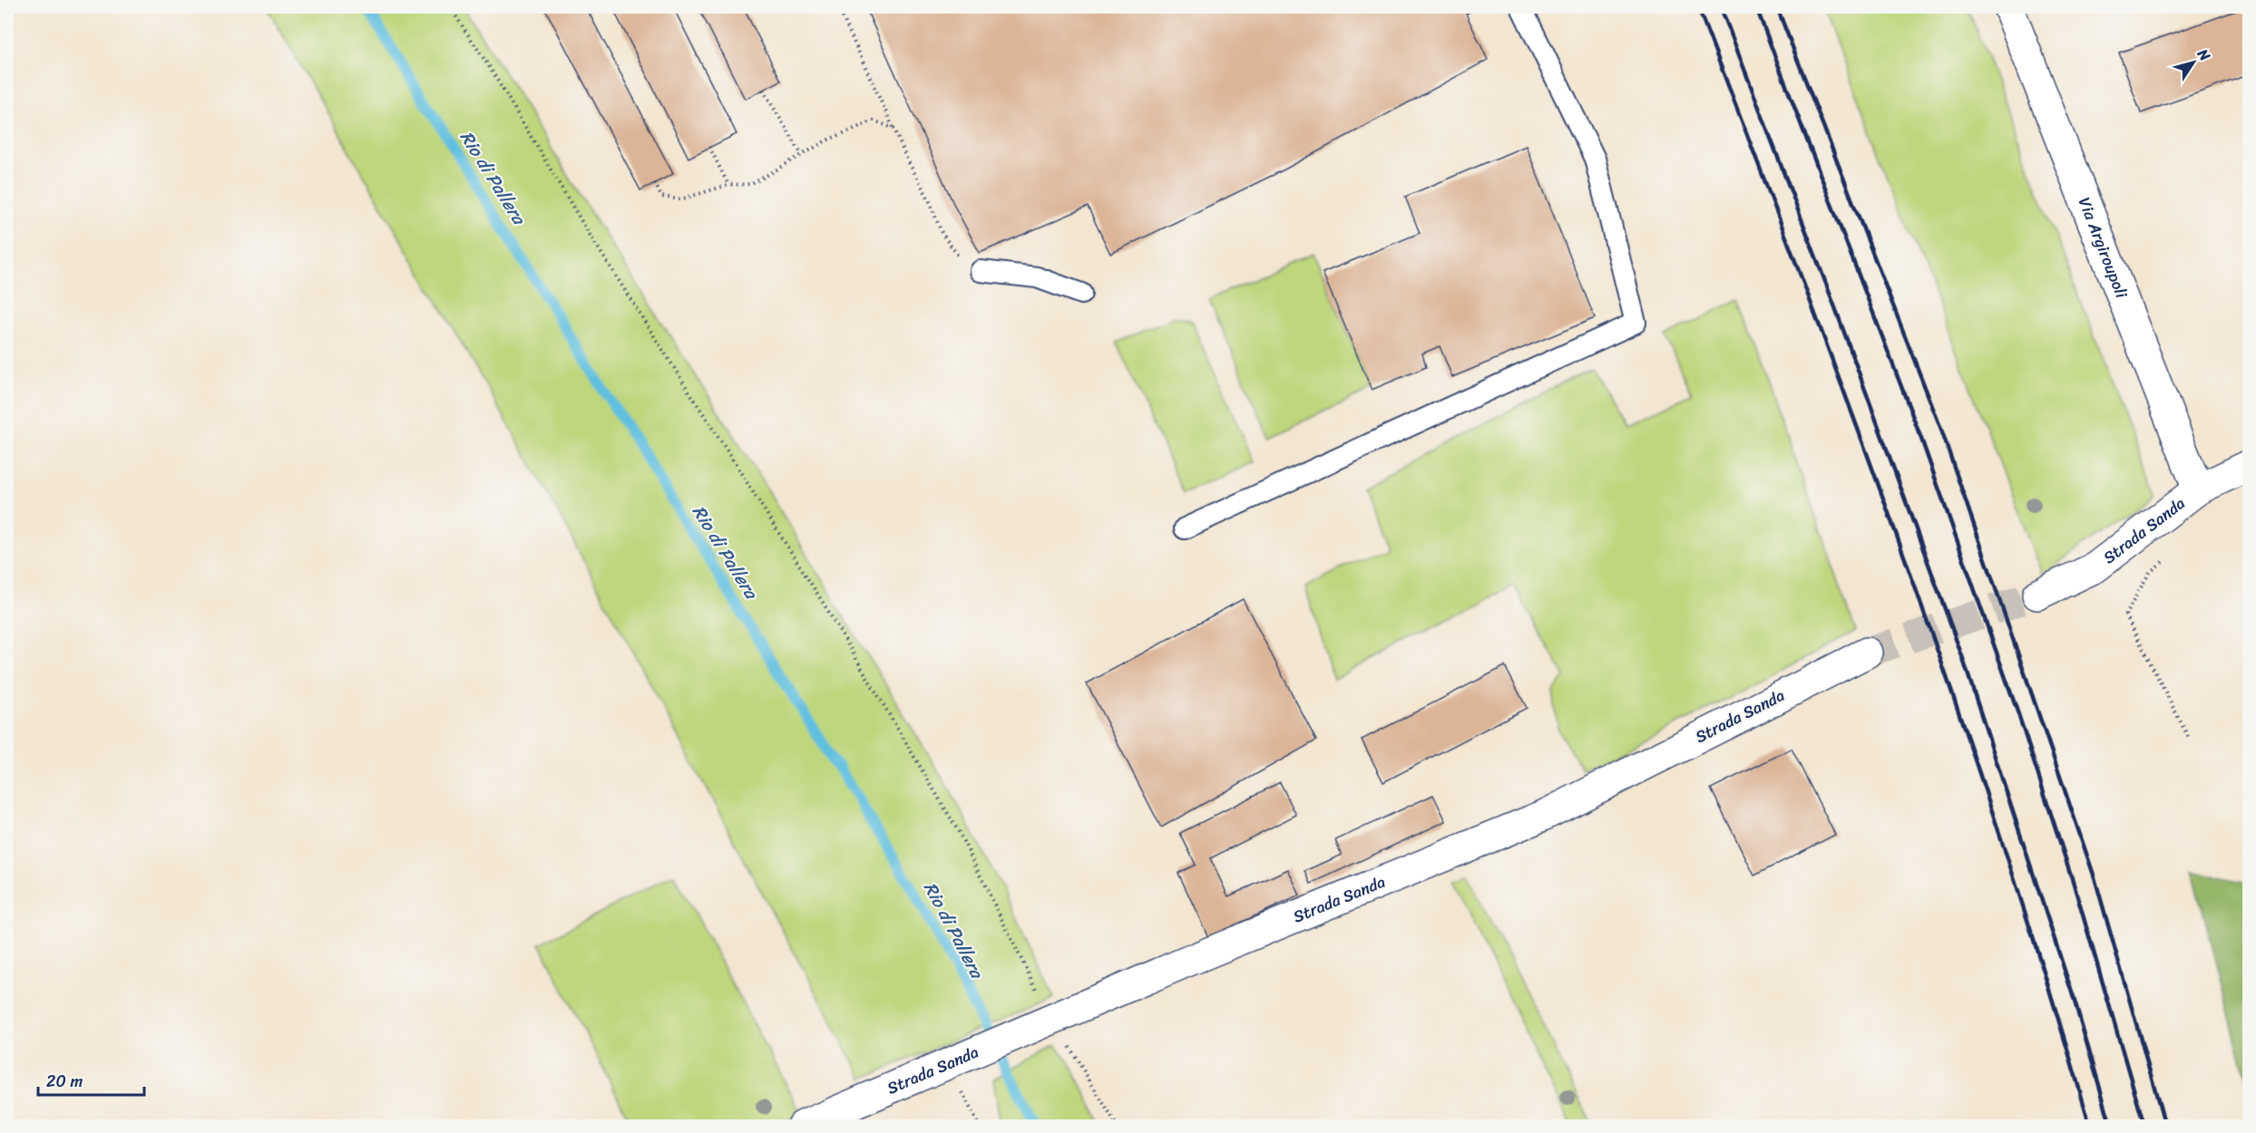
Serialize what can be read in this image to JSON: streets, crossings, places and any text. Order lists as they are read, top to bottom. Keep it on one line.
{"streets":{"street":["Via Argiroupoli","Strada Sanda"]},"crossings":[["Via Argiroupoli","Strada Sanda"]],"water":["Rio di Pallera"],"scale_bar":"20 m","north":"top right"}
